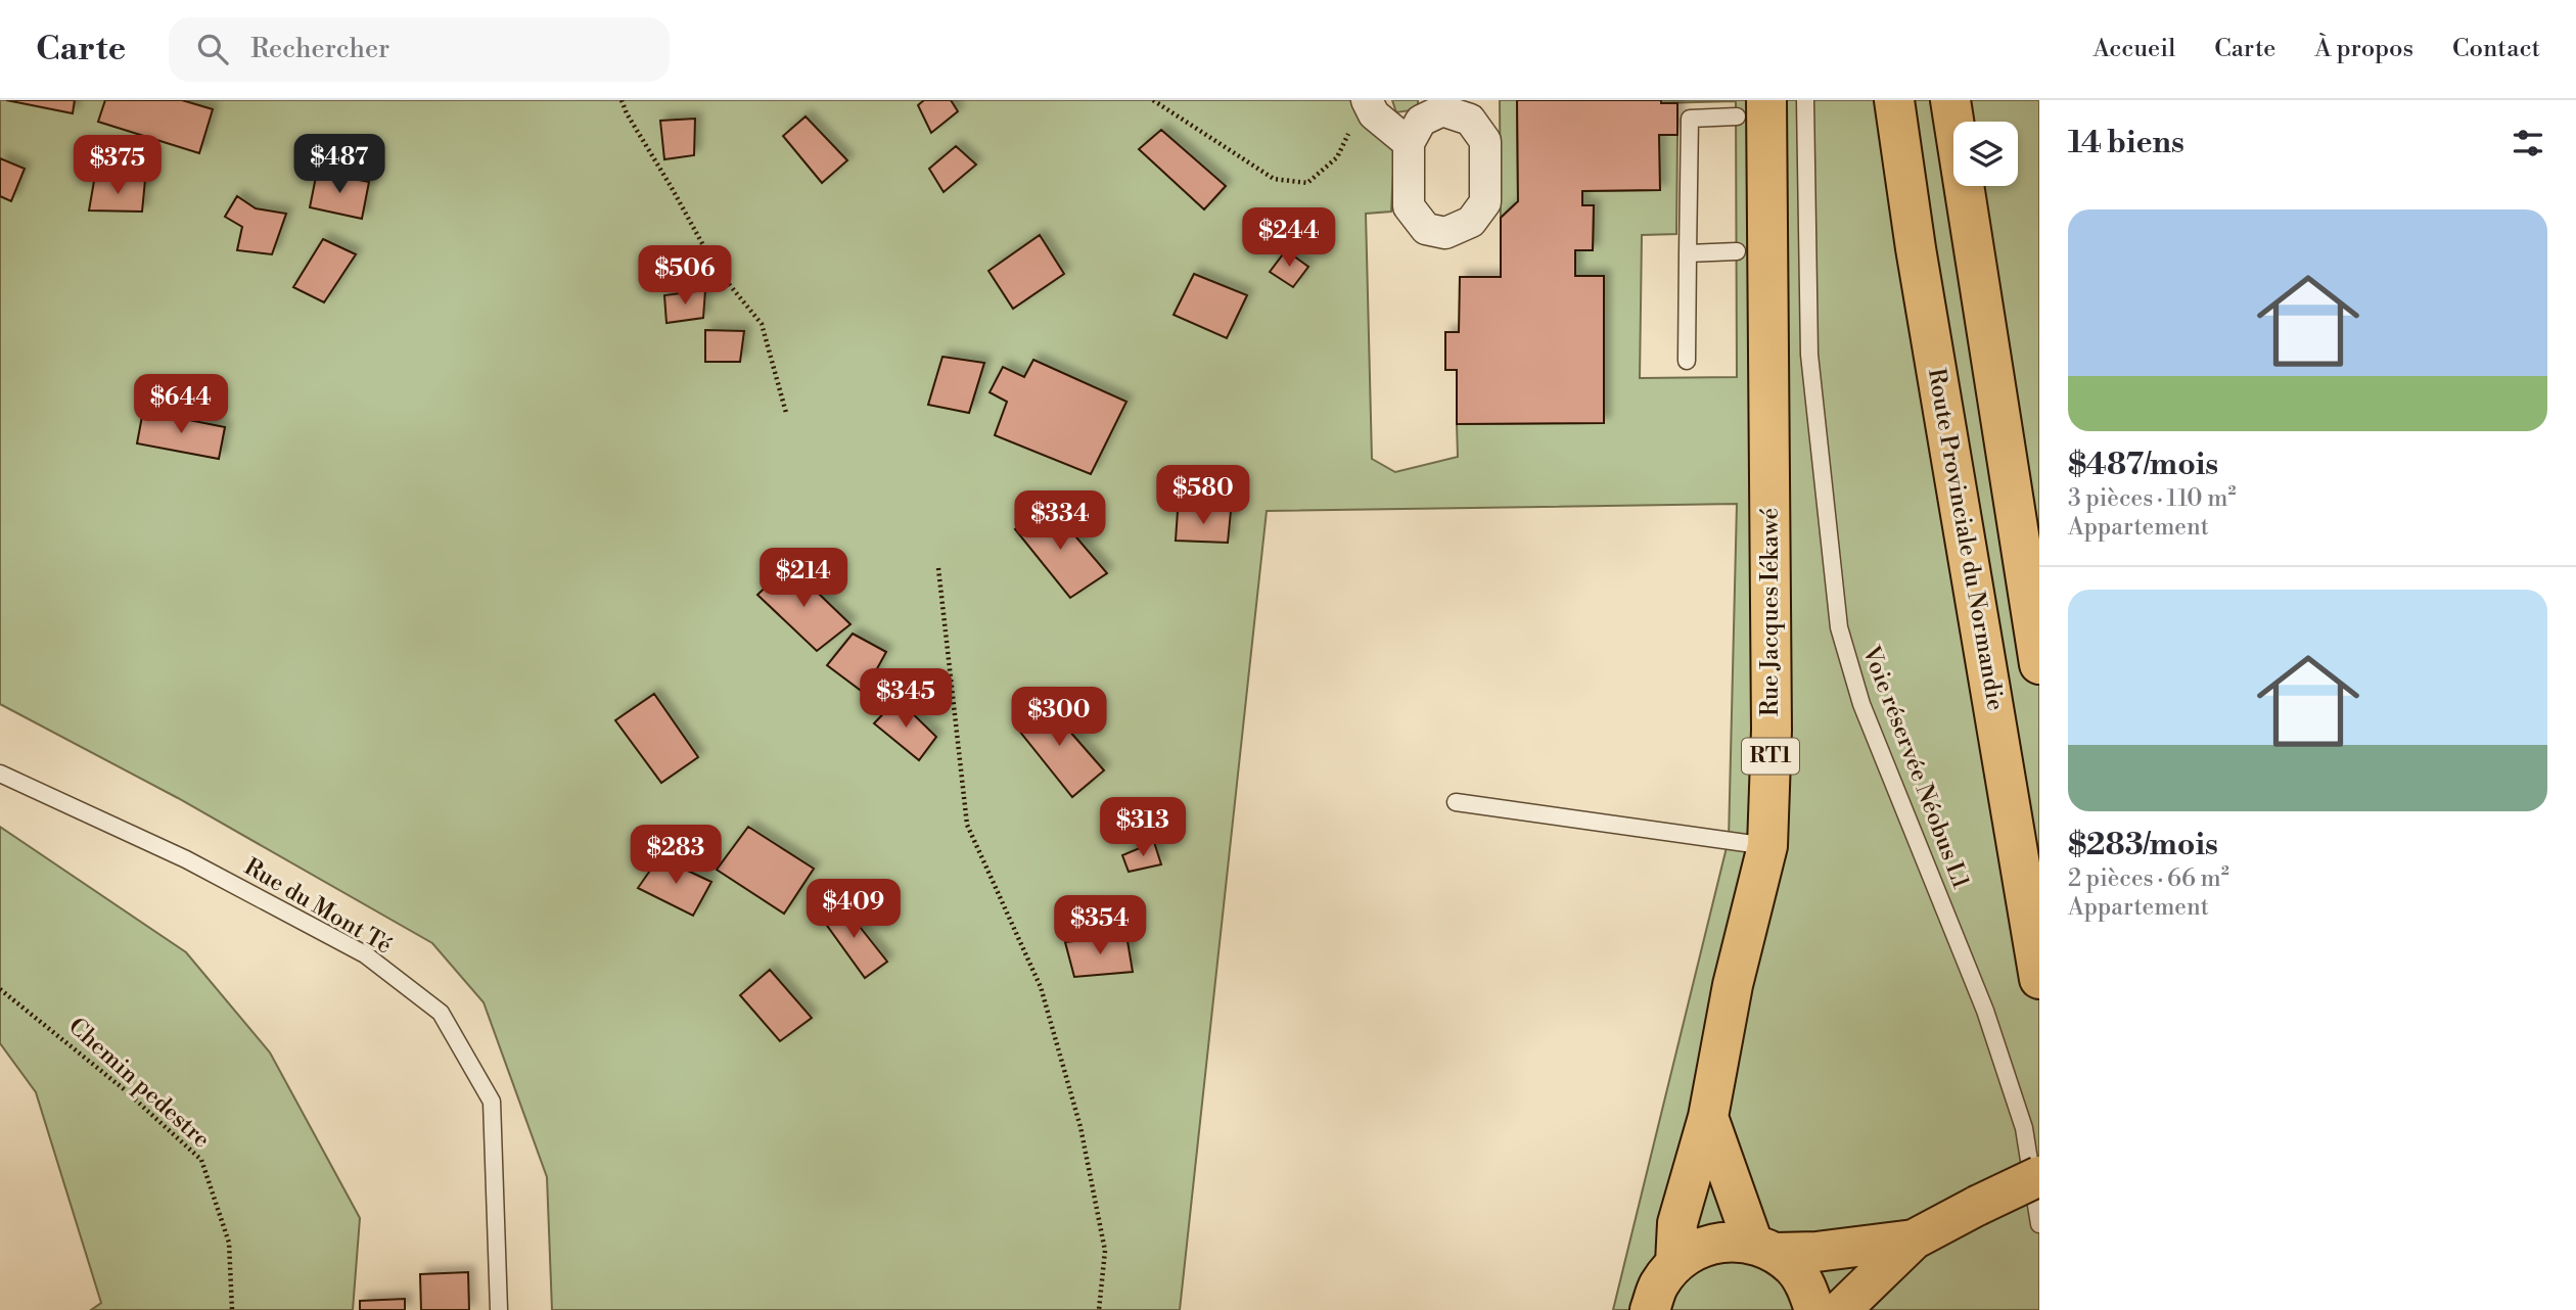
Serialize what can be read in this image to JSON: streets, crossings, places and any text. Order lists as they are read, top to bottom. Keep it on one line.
{"streets":{"main road":["Route Provinciale du Normandie","Rue Jacques Iékawé","RT1"],"lane":["Voie réservée Néobus L1","Rue du Mont Té"],"path":["Chemin pedestre"]},"page":{"header":"Carte","search":"Rechercher","nav":["Accueil","Carte","À propos","Contact"],"heading":"14 biens","price":["$487","$375","$244","$506","$644","$580","$334","$214","$345","$300","$313","$283","$409","$354"],"list":[{"name":"$487/mois","note":"3 pièces · 110 m² · Appartement"},{"name":"$283/mois","note":"2 pièces · 66 m² · Appartement"}]}}
